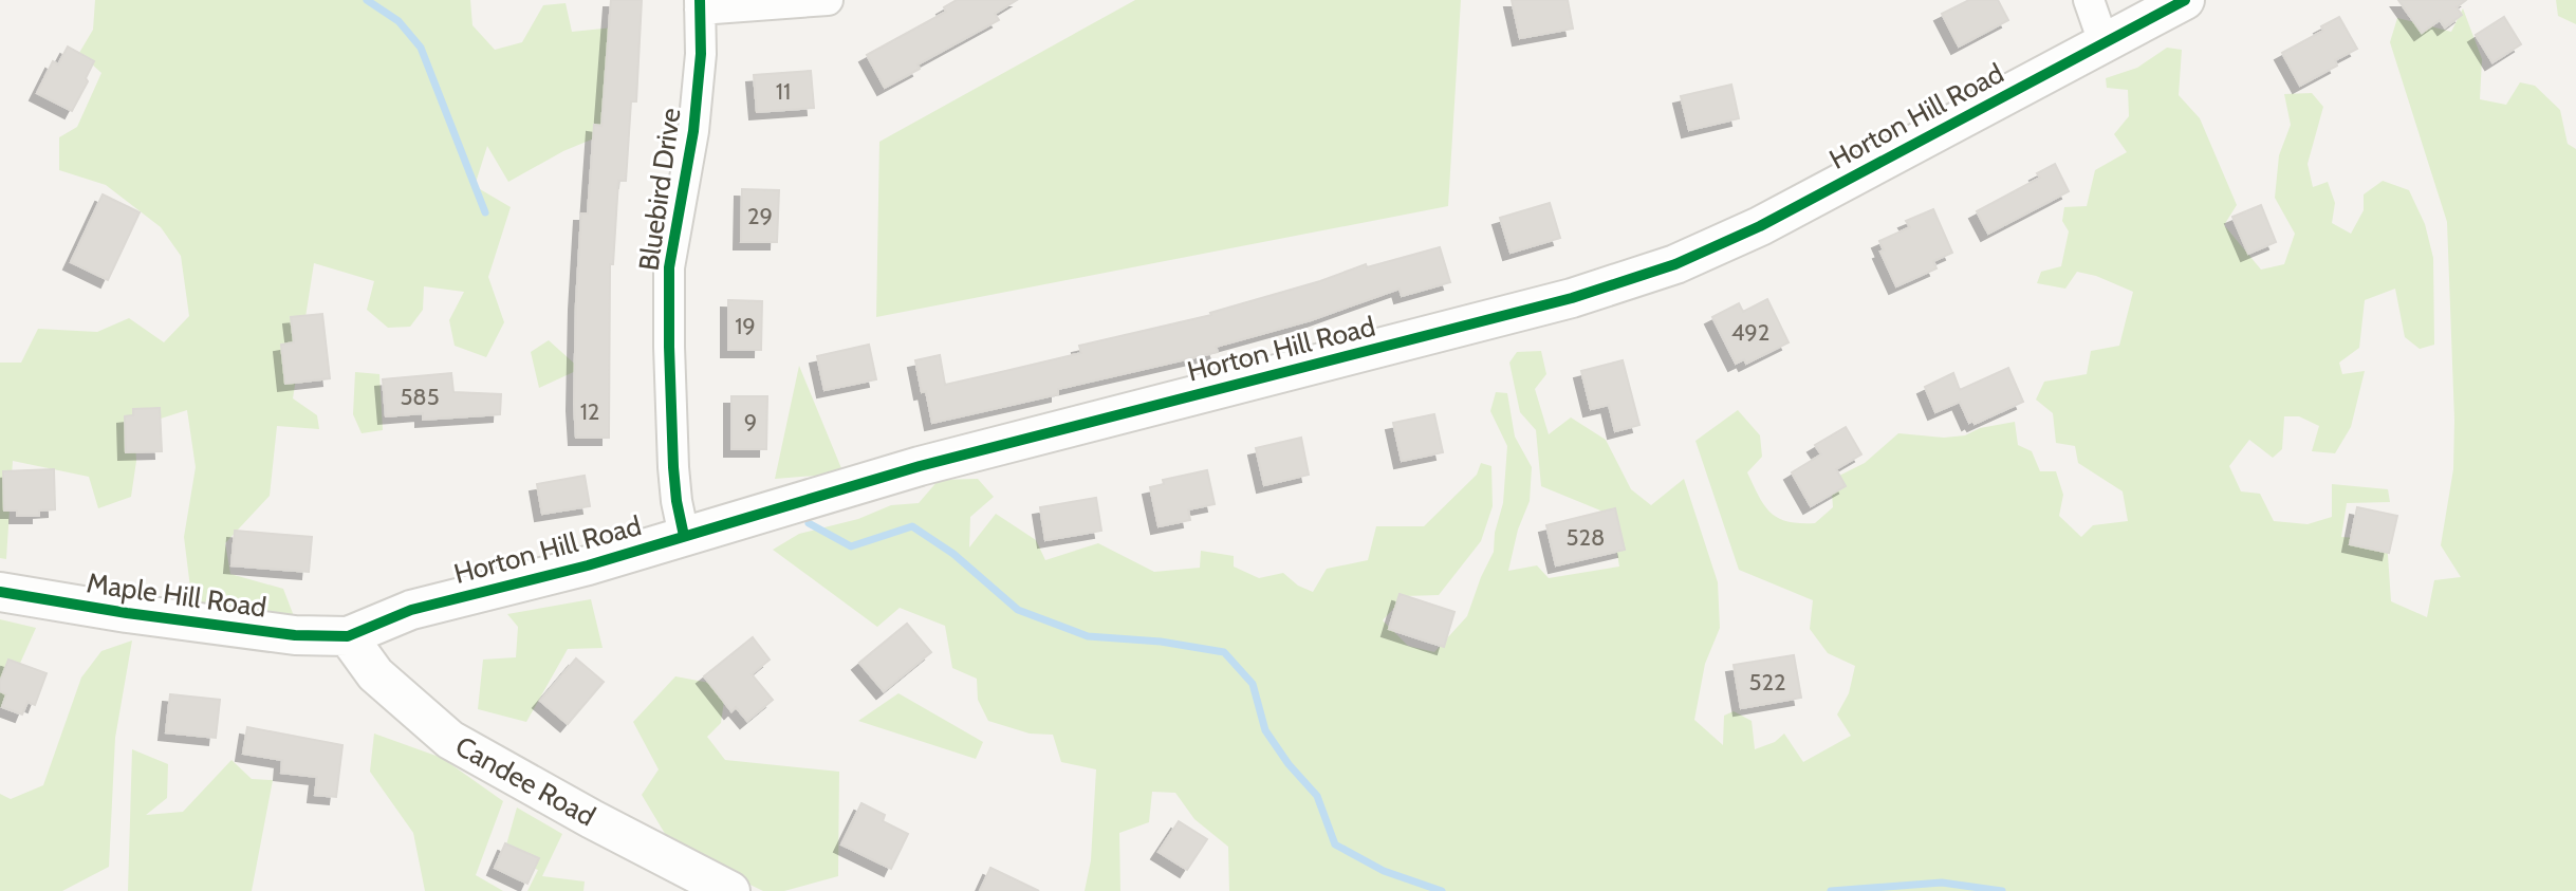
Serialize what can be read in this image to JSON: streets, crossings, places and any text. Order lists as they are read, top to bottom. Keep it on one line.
{"streets":{"street":["Horton Hill Road","Bluebird Drive","Maple Hill Road","Candee Road"]},"crossings":[["Horton Hill Road","Bluebird Drive"],["Horton Hill Road","Maple Hill Road"],["Horton Hill Road","Candee Road"],["Maple Hill Road","Candee Road"]],"house_numbers":["11","29","19","492","585","12","9","528","522"]}
